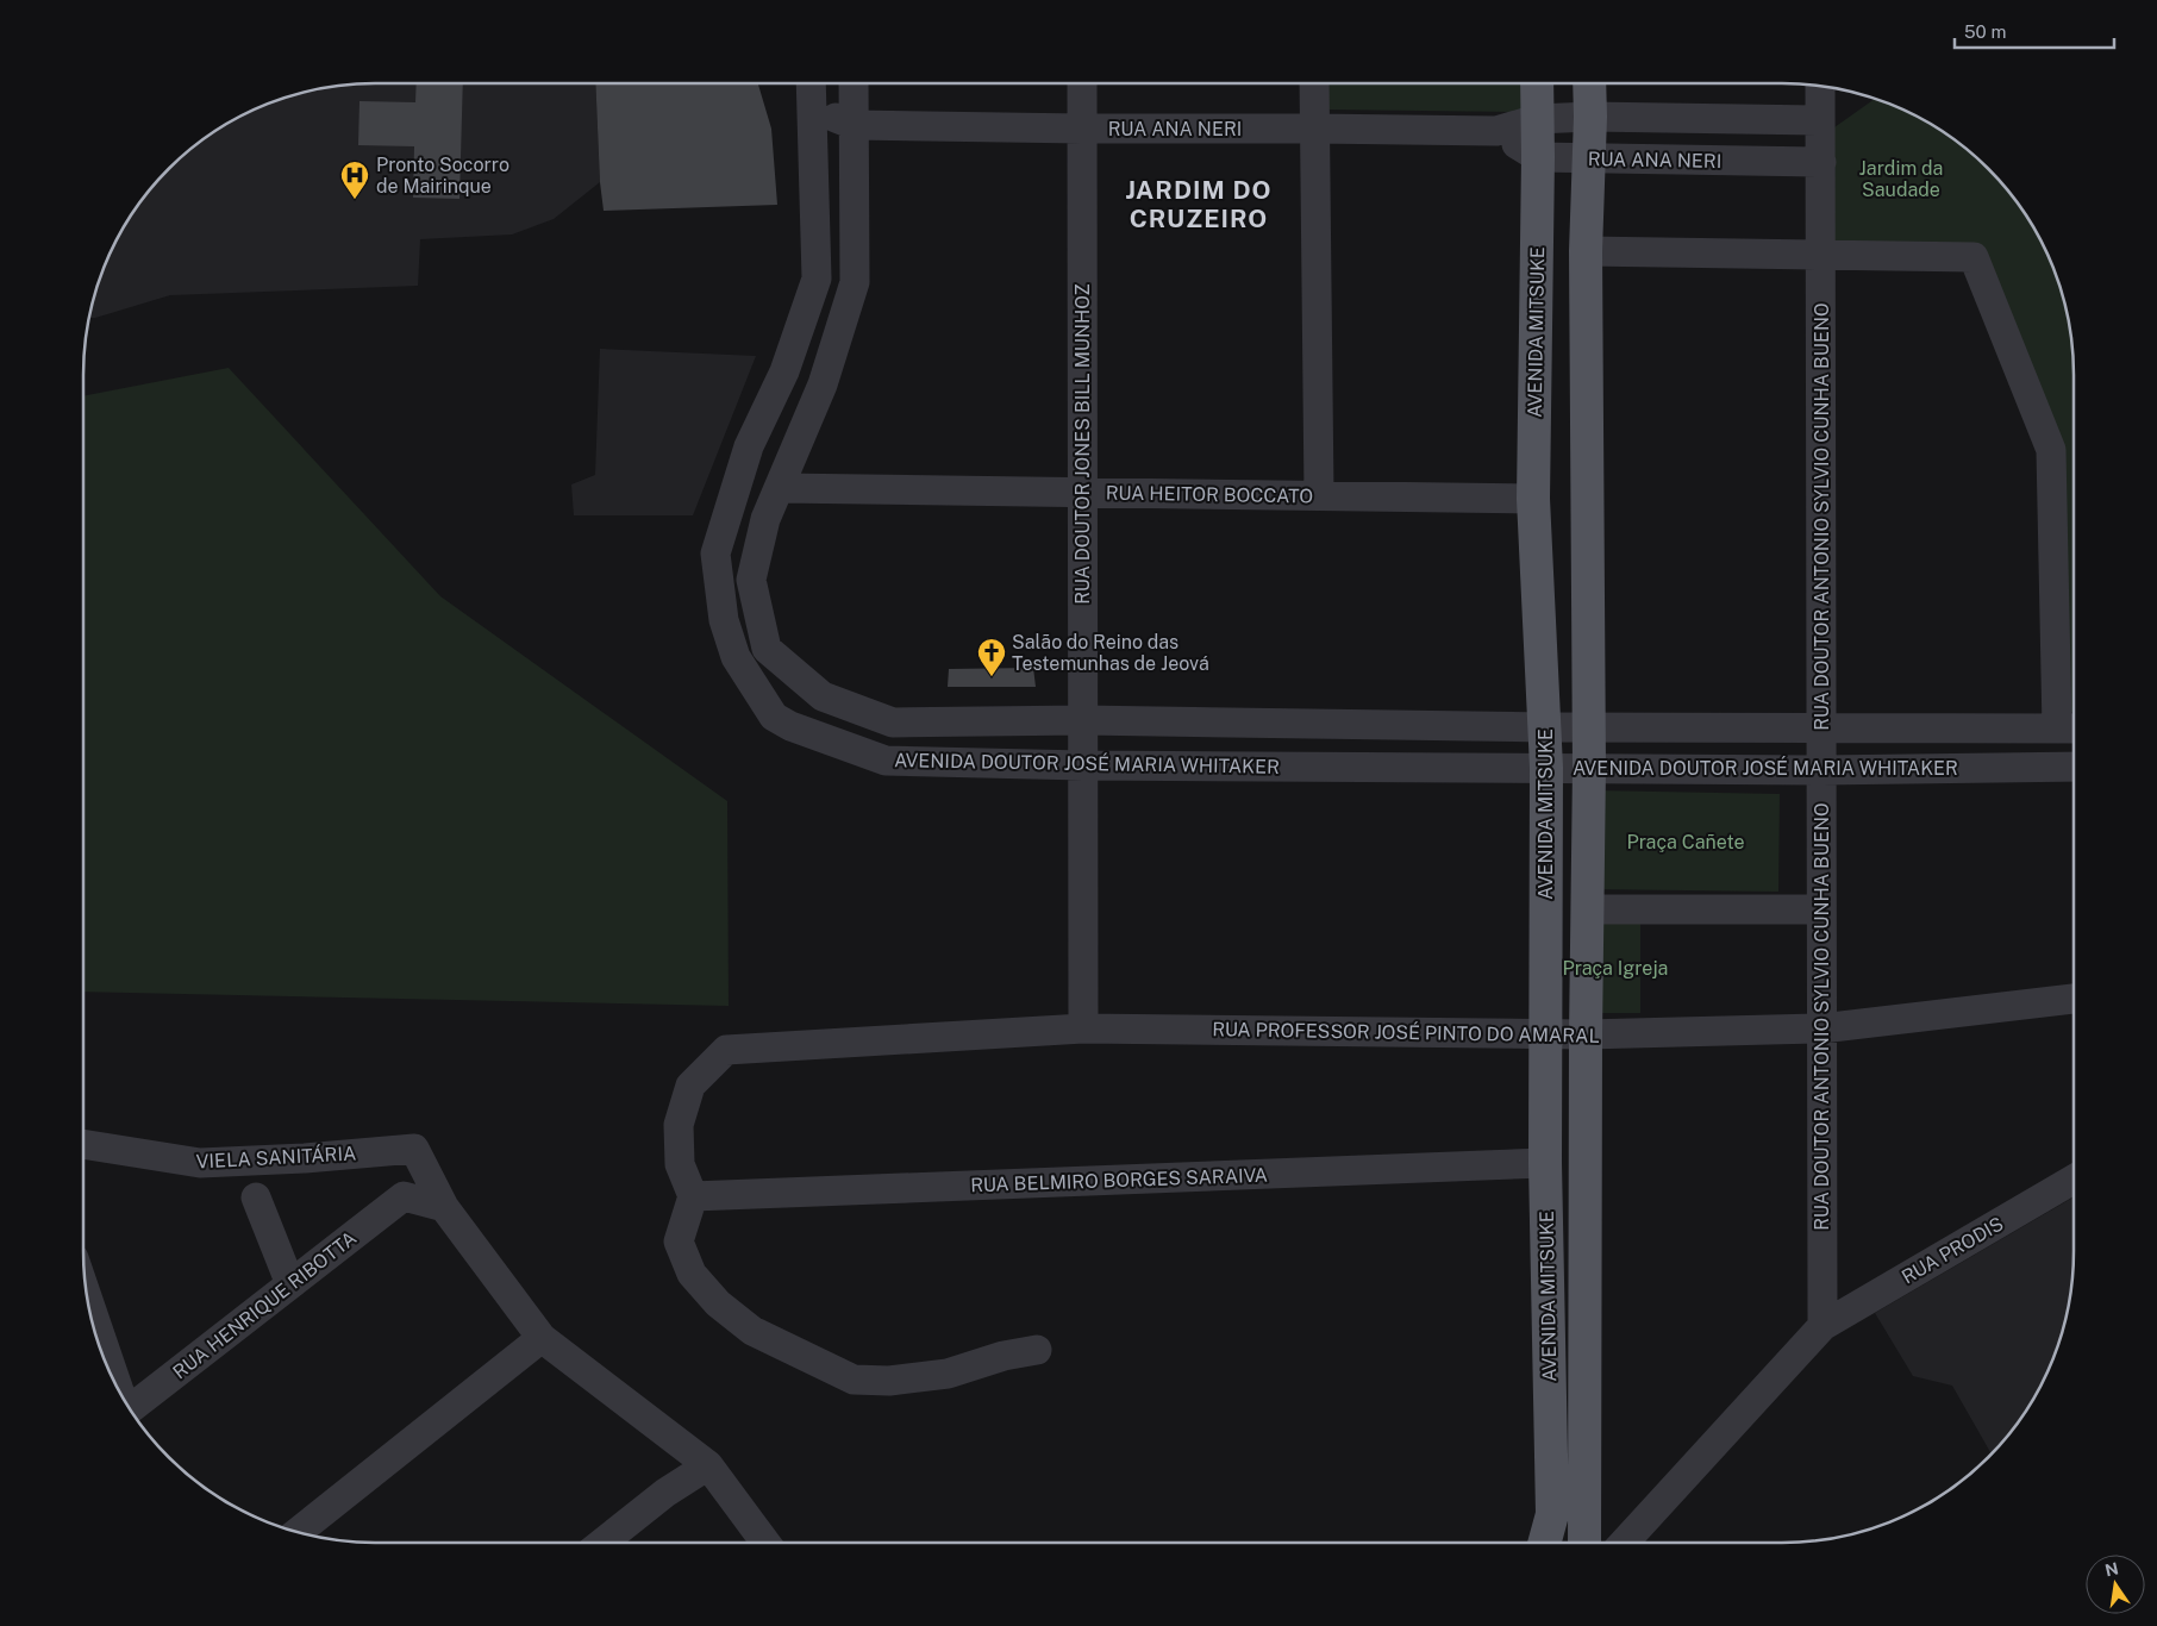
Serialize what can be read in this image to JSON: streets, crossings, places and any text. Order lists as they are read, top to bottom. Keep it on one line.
{"streets":{"main road":["AVENIDA MITSUKE"],"street":["RUA ANA NERI","RUA DOUTOR JONES BILL MUNHOZ","RUA HEITOR BOCCATO","RUA DOUTOR ANTONIO SYLVIO CUNHA BUENO","AVENIDA DOUTOR JOSÉ MARIA WHITAKER","RUA PROFESSOR JOSÉ PINTO DO AMARAL","VIELA SANITÁRIA","RUA BELMIRO BORGES SARAIVA","RUA PRODIS","RUA HENRIQUE RIBOTTA"]},"crossings":[["RUA ANA NERI","AVENIDA MITSUKE"],["RUA ANA NERI","RUA DOUTOR JONES BILL MUNHOZ"],["RUA ANA NERI","RUA DOUTOR ANTONIO SYLVIO CUNHA BUENO"],["RUA ANA NERI","AVENIDA DOUTOR JOSÉ MARIA WHITAKER"],["AVENIDA MITSUKE","RUA HEITOR BOCCATO"],["AVENIDA MITSUKE","AVENIDA DOUTOR JOSÉ MARIA WHITAKER"],["AVENIDA MITSUKE","RUA PROFESSOR JOSÉ PINTO DO AMARAL"],["AVENIDA MITSUKE","RUA BELMIRO BORGES SARAIVA"],["RUA DOUTOR JONES BILL MUNHOZ","RUA HEITOR BOCCATO"],["RUA DOUTOR JONES BILL MUNHOZ","AVENIDA DOUTOR JOSÉ MARIA WHITAKER"],["RUA DOUTOR JONES BILL MUNHOZ","RUA PROFESSOR JOSÉ PINTO DO AMARAL"],["RUA HEITOR BOCCATO","AVENIDA DOUTOR JOSÉ MARIA WHITAKER"],["RUA DOUTOR ANTONIO SYLVIO CUNHA BUENO","AVENIDA DOUTOR JOSÉ MARIA WHITAKER"],["RUA DOUTOR ANTONIO SYLVIO CUNHA BUENO","RUA PROFESSOR JOSÉ PINTO DO AMARAL"],["RUA DOUTOR ANTONIO SYLVIO CUNHA BUENO","RUA PRODIS"],["RUA PROFESSOR JOSÉ PINTO DO AMARAL","RUA BELMIRO BORGES SARAIVA"],["VIELA SANITÁRIA","RUA HENRIQUE RIBOTTA"]],"districts":["JARDIM DO CRUZEIRO"],"parks":["Jardim da Saudade","Praça Cañete","Praça Igreja"],"places":{"hospital":["Pronto Socorro de Mairinque"],"church":["Salão do Reino das Testemunhas de Jeová"]},"scale_bar":"50 m","north":"top"}
